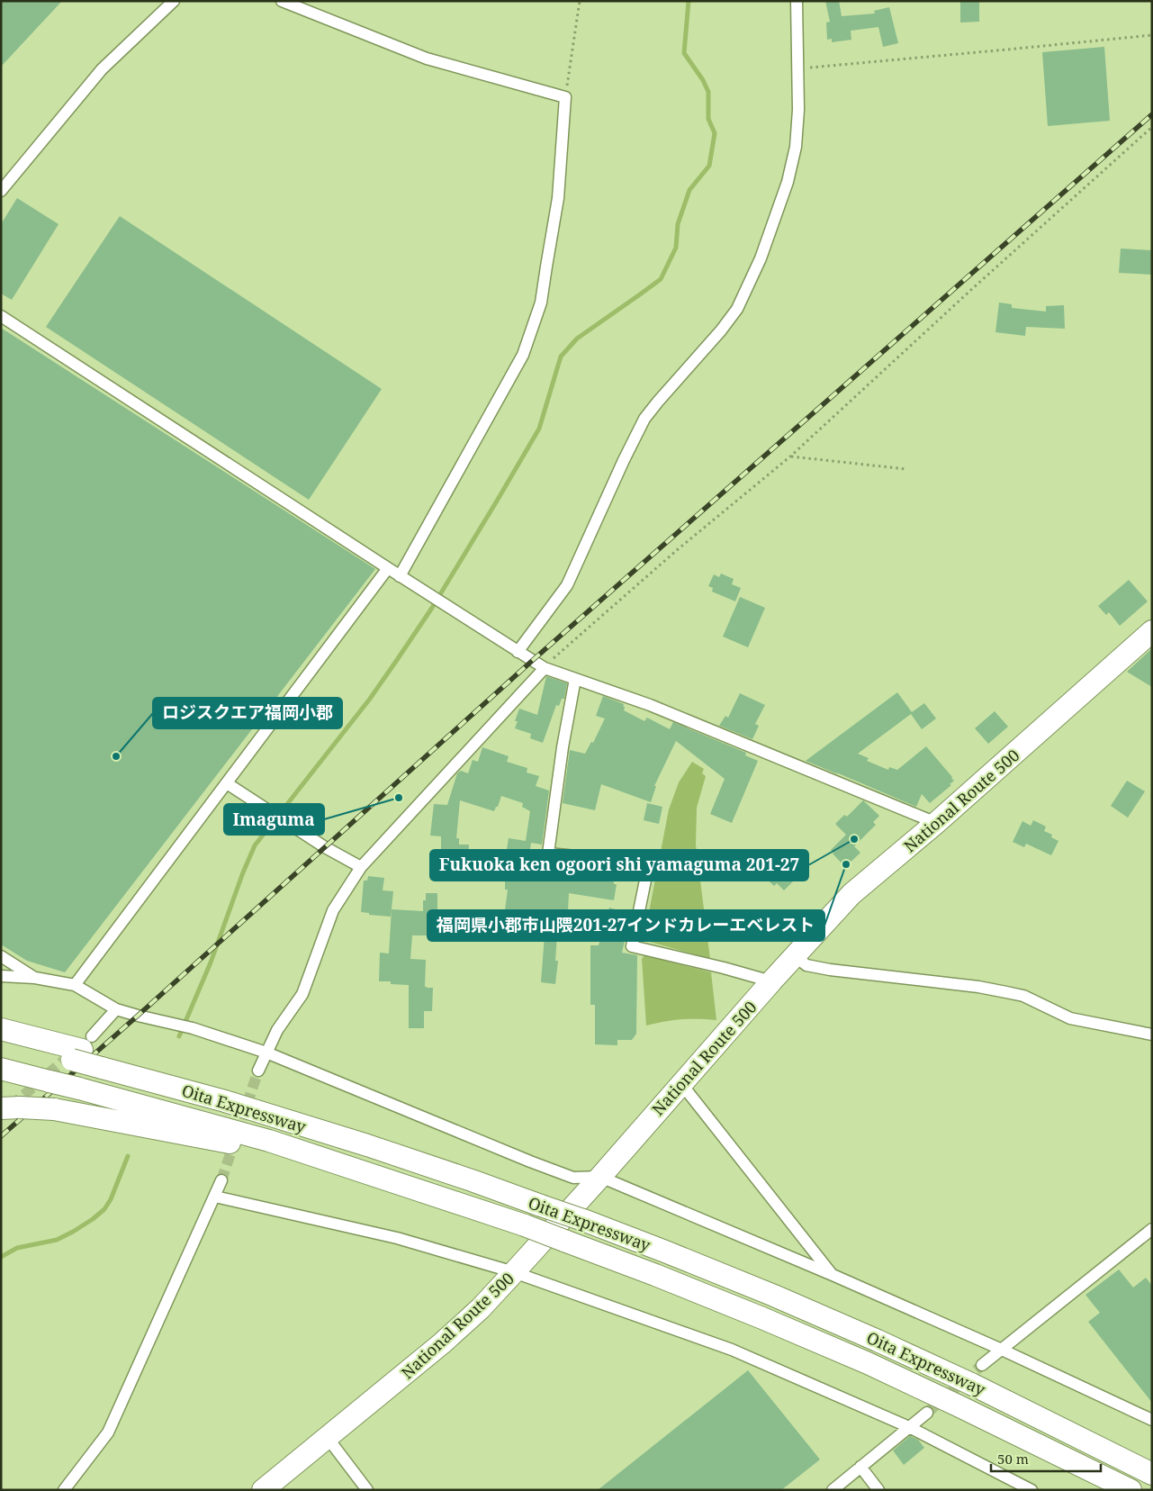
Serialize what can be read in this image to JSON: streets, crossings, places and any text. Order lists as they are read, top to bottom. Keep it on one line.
{"streets":{"highway":["National Route 500","Oita Expressway"]},"places":["ロジスクエア福岡小郡","Imaguma","Fukuoka ken ogoori shi yamaguma 201-27","福岡県小郡市山隈201-27インドカレーエベレスト"],"scale_bar":"50 m"}
